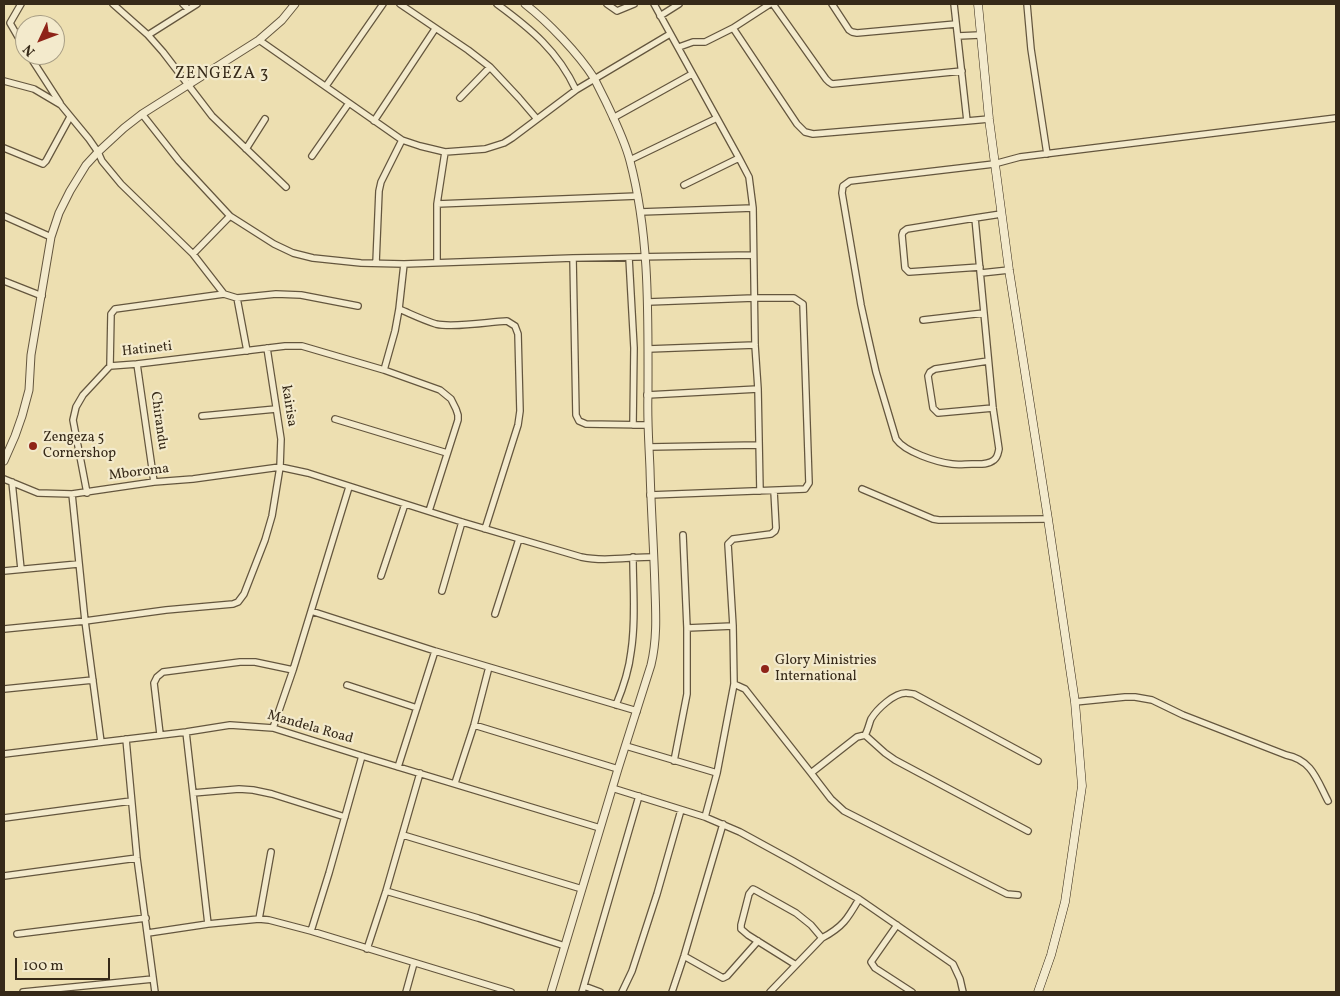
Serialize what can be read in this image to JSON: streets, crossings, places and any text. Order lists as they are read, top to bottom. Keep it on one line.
{"streets":{"street":["Hatineti","kairisa","Chirandu","Mboroma","Mandela Road"]},"crossings":[["Hatineti","kairisa"],["Hatineti","Chirandu"],["Hatineti","Mboroma"],["kairisa","Mboroma"],["Chirandu","Mboroma"]],"districts":["ZENGEZA 3"],"places":["Zengeza 5 Cornershop","Glory Ministries International"],"scale_bar":"100 m","north":"bottom left"}
